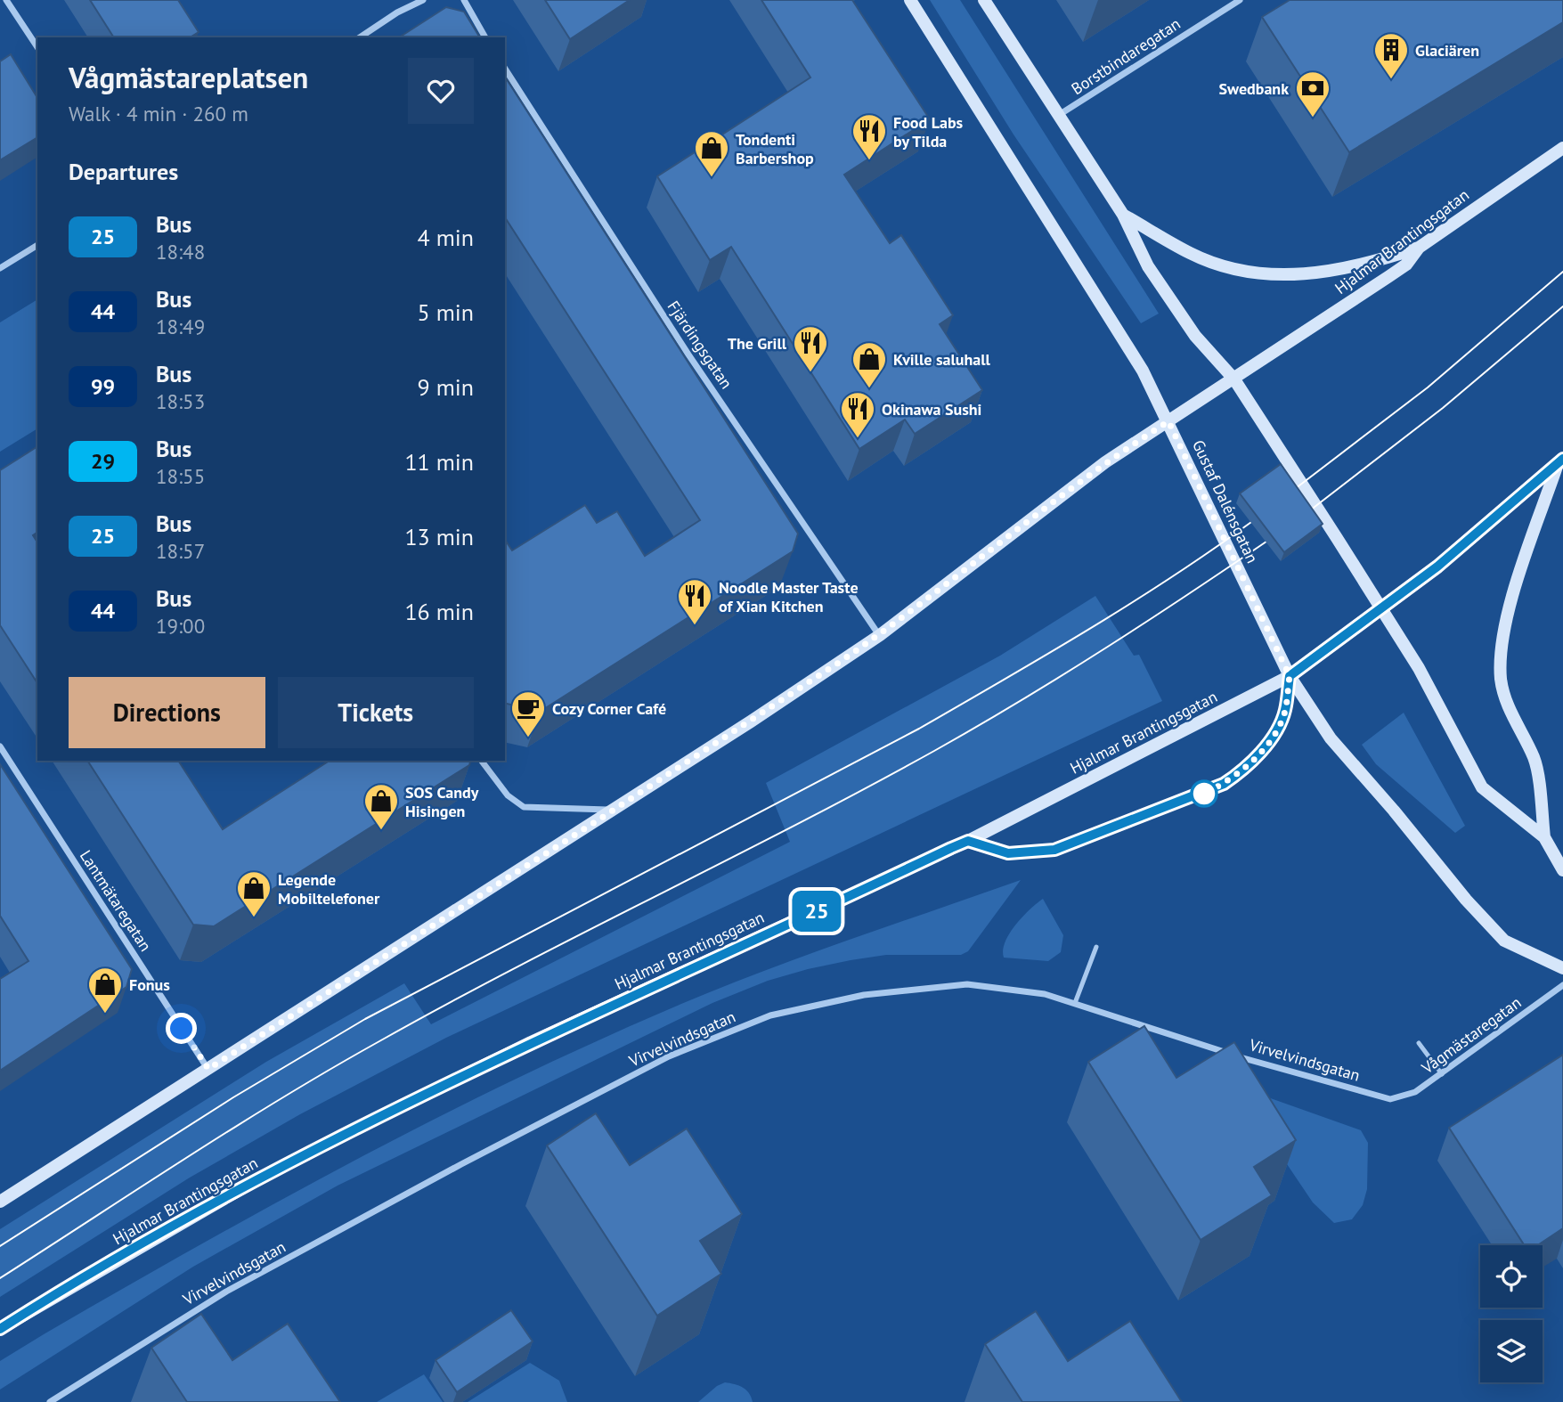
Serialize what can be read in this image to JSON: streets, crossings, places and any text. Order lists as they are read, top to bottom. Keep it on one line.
{"streets":{"main road":["Hjalmar Brantingsgatan","Gustaf Dalénsgatan"],"street":["Borstbindaregatan","Fjärdingsgatan","Lantmätaregatan","Vågmästaregatan","Virvelvindsgatan"]},"crossings":[["Hjalmar Brantingsgatan","Fjärdingsgatan"],["Hjalmar Brantingsgatan","Gustaf Dalénsgatan"],["Hjalmar Brantingsgatan","Lantmätaregatan"],["Vågmästaregatan","Virvelvindsgatan"]],"places":{"building":["Glaciären"],"bank":["Swedbank"],"restaurant":["Food Labs by Tilda","The Grill","Okinawa Sushi","Noodle Master Taste of Xian Kitchen"],"shop":["Tondenti Barbershop","Kville saluhall","SOS Candy Hisingen","Legende Mobiltelefoner","Fonus"],"cafe":["Cozy Corner Café"]},"lines":["bus line 25"],"page":{"on_map":"25","heading":[["Vågmästareplatsen","Walk · 4 min · 260 m"],"Departures"],"list":[{"mark":"25","name":"Bus","note":"18:48","value":"4 min"},{"mark":"44","name":"Bus","note":"18:49","value":"5 min"},{"mark":"99","name":"Bus","note":"18:53","value":"9 min"},{"mark":"29","name":"Bus","note":"18:55","value":"11 min"},{"mark":"25","name":"Bus","note":"18:57","value":"13 min"},{"mark":"44","name":"Bus","note":"19:00","value":"16 min"}],"buttons":["Directions","Tickets"]}}
